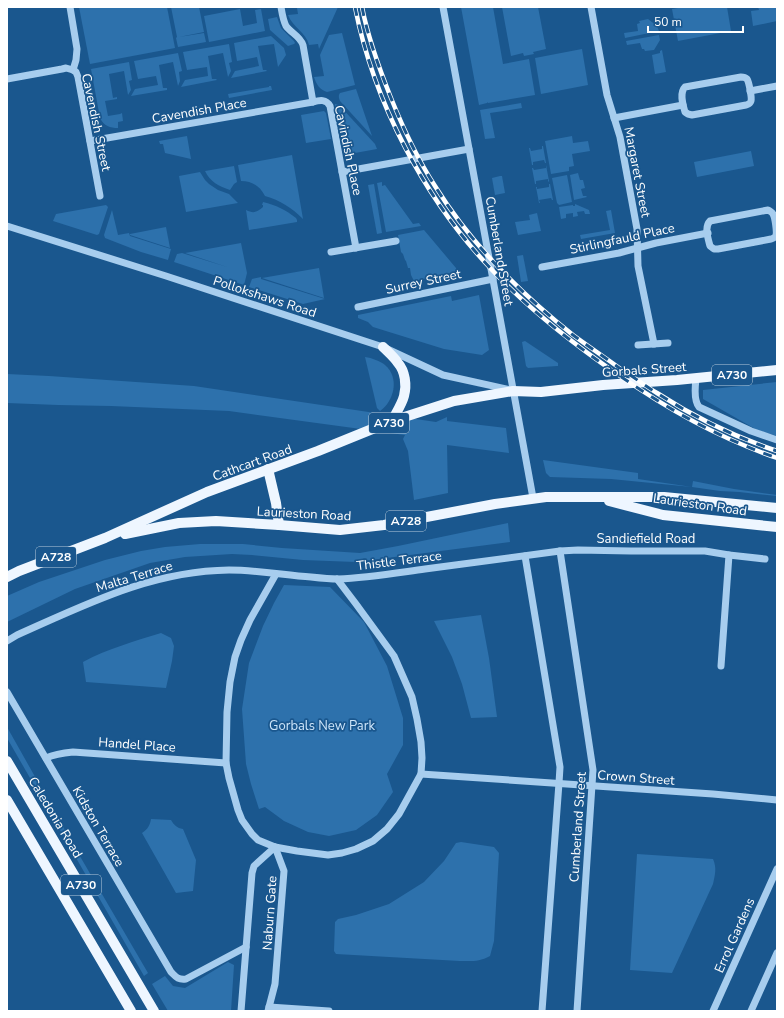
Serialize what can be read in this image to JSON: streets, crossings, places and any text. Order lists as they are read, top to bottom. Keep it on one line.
{"streets":{"main road":["Gorbals Street","A730","Cathcart Road","Laurieston Road","A728","Caledonia Road"],"street":["Cavendish Place","Cavendish Street","Cavindish Place","Margaret Street","Stirlingfauld Place","Cumberland Street","Surrey Street","Pollokshaws Road","Sandiefield Road","Thistle Terrace","Malta Terrace","Handel Place","Crown Street","Kidston Terrace","Naburn Gate","Errol Gardens"]},"crossings":[["Cavendish Place","Cavendish Street"],["Cavendish Place","Cavindish Place"],["Margaret Street","Stirlingfauld Place"],["Cumberland Street","Surrey Street"],["Cumberland Street","Pollokshaws Road"],["Cumberland Street","Gorbals Street"],["Cumberland Street","Cathcart Road"],["Cumberland Street","Laurieston Road"],["Cumberland Street","Sandiefield Road"],["Cumberland Street","Thistle Terrace"],["Cumberland Street","Crown Street"],["Pollokshaws Road","Gorbals Street"],["Pollokshaws Road","Cathcart Road"],["Gorbals Street","Cathcart Road"],["Cathcart Road","Laurieston Road"],["Sandiefield Road","Thistle Terrace"],["Thistle Terrace","Malta Terrace"],["Handel Place","Kidston Terrace"],["Kidston Terrace","Naburn Gate"]],"parks":["Gorbals New Park"],"scale_bar":"50 m"}
